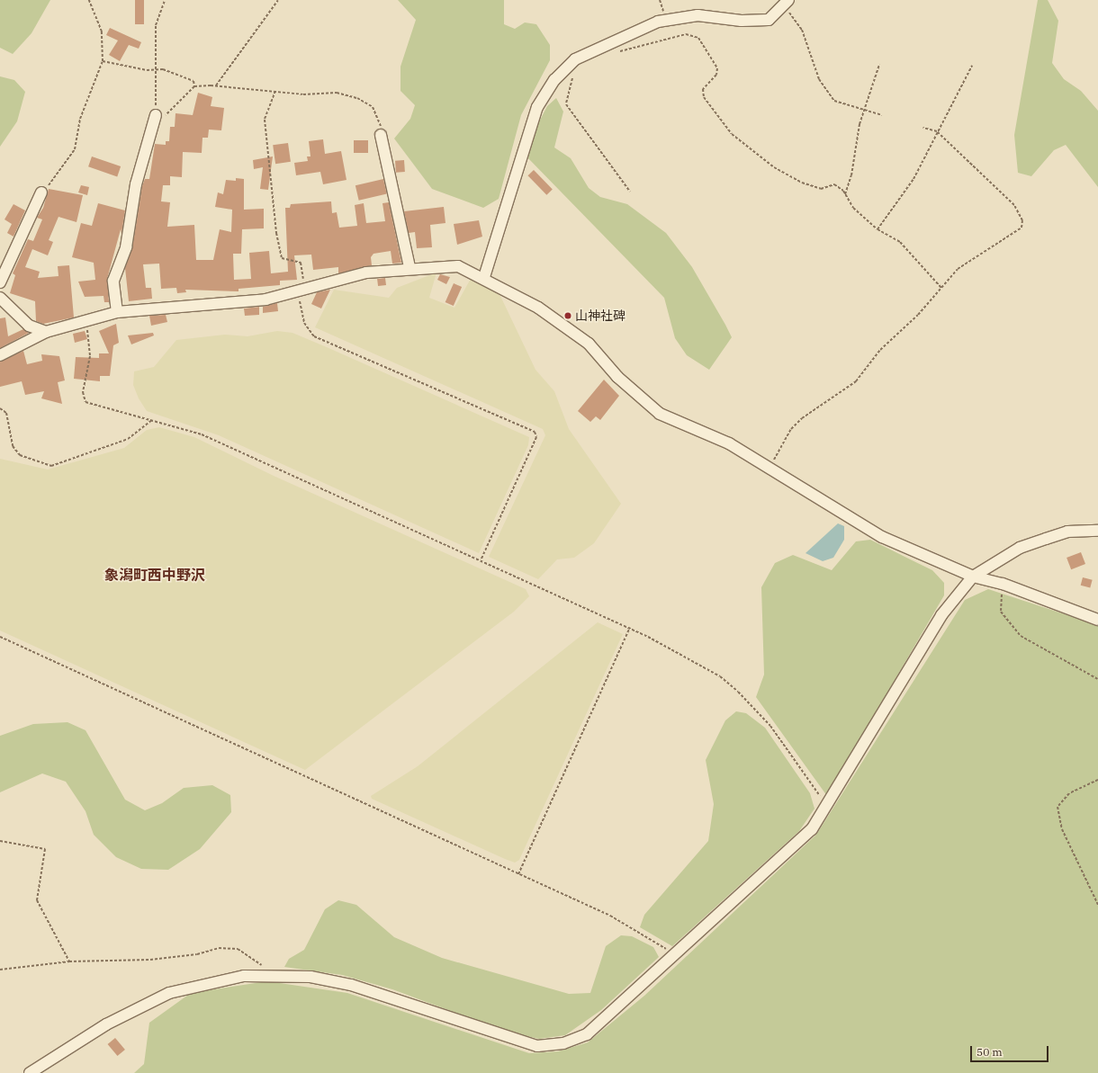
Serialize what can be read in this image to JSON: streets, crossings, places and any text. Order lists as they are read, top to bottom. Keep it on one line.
{"districts":["象潟町西中野沢"],"places":["山神社碑"],"scale_bar":"50 m"}
